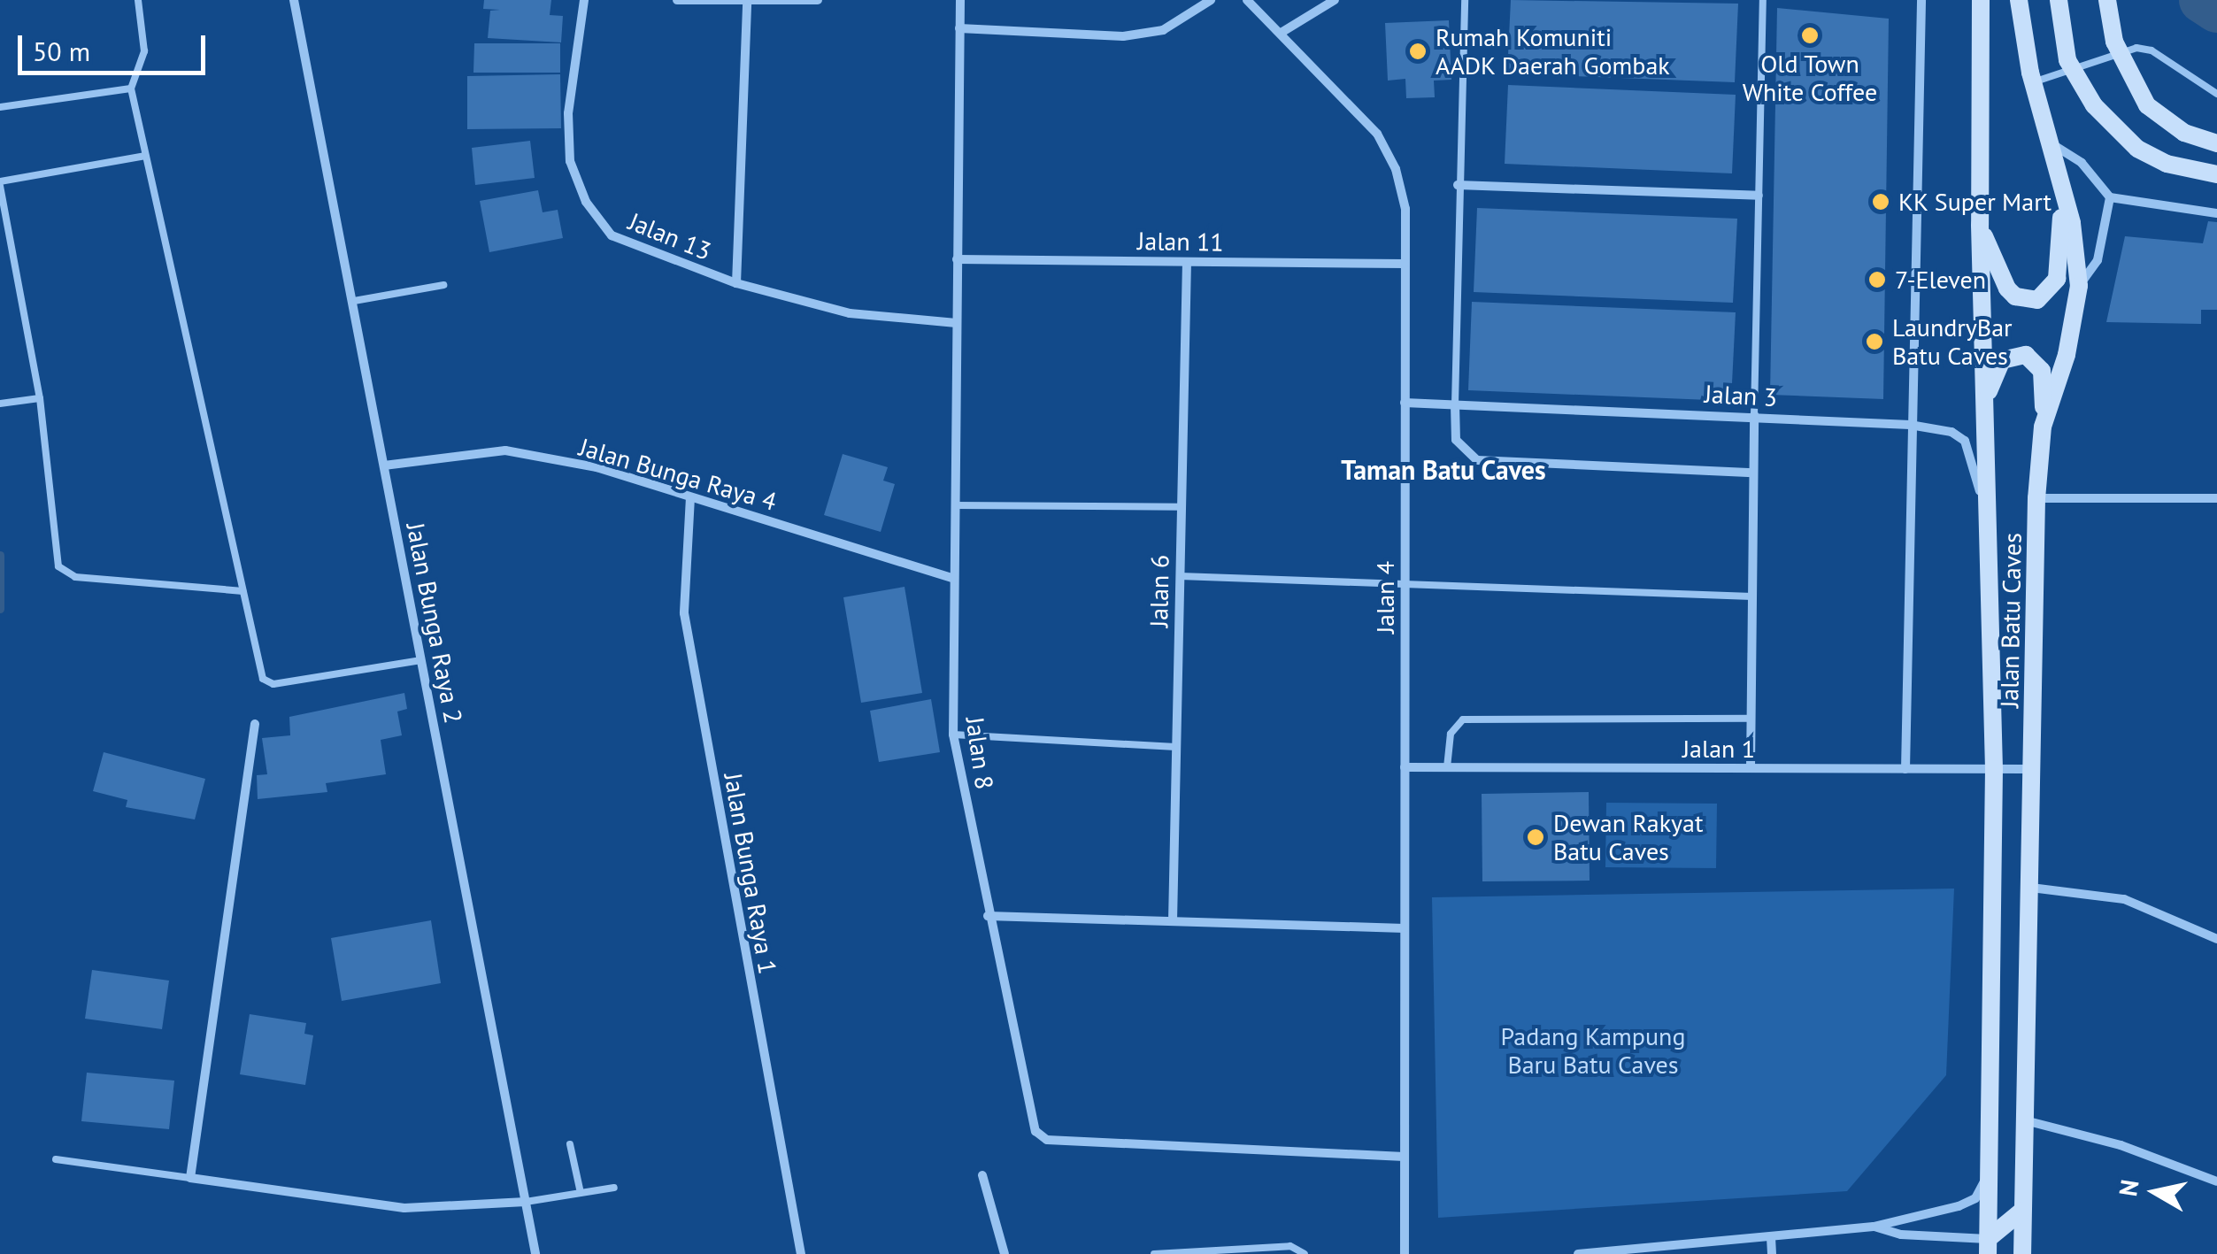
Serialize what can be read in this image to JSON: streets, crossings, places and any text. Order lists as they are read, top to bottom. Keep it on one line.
{"streets":{"main road":["Jalan Batu Caves"],"street":["Jalan 13","Jalan 11","Jalan 3","Jalan Bunga Raya 4","Jalan 6","Jalan 4","Jalan Bunga Raya 2","Jalan 1","Jalan 8","Jalan Bunga Raya 1"]},"crossings":[["Jalan 13","Jalan 8"],["Jalan 11","Jalan 6"],["Jalan 11","Jalan 4"],["Jalan 11","Jalan 8"],["Jalan 3","Jalan 4"],["Jalan 3","Jalan Batu Caves"],["Jalan Bunga Raya 4","Jalan Bunga Raya 2"],["Jalan Bunga Raya 4","Jalan 8"],["Jalan Bunga Raya 4","Jalan Bunga Raya 1"],["Jalan 4","Jalan 1"],["Jalan 4","Jalan 8"],["Jalan Batu Caves","Jalan 1"]],"districts":["Taman Batu Caves"],"parks":["Padang Kampung Baru Batu Caves"],"places":["Old Town White Coffee","Rumah Komuniti AADK Daerah Gombak","KK Super Mart","7-Eleven","LaundryBar Batu Caves","Dewan Rakyat Batu Caves"],"scale_bar":"50 m","north":"left"}
